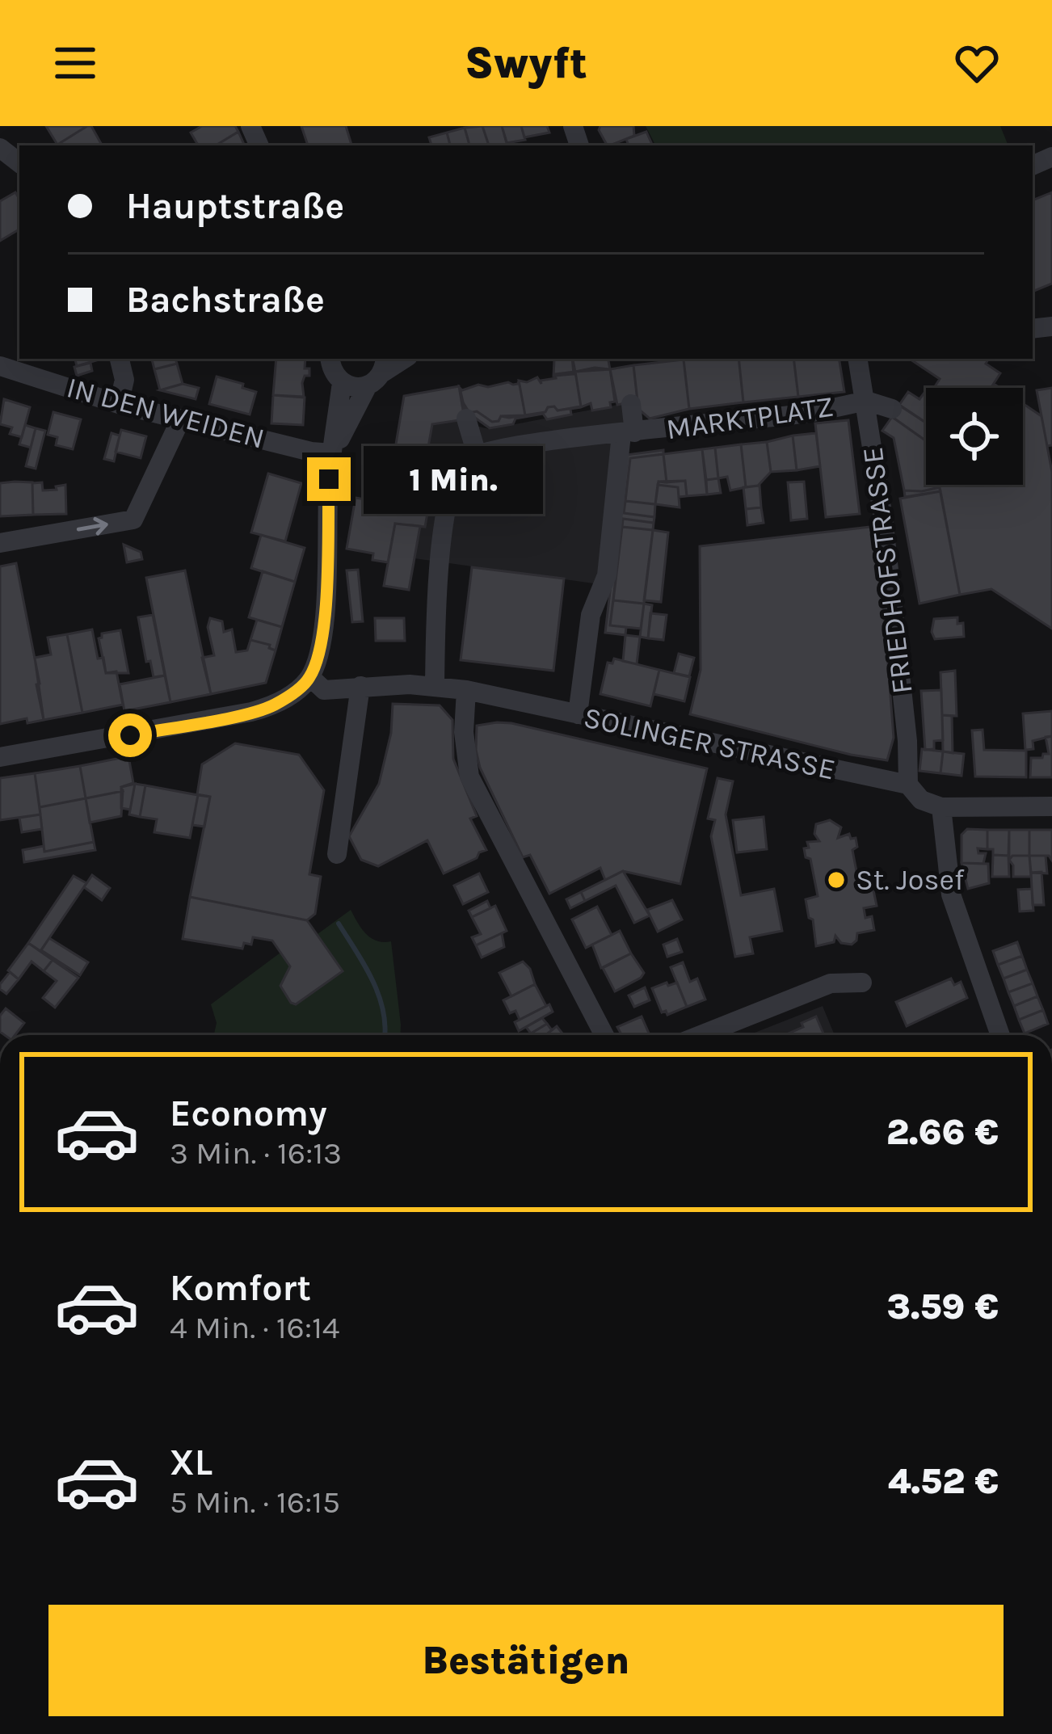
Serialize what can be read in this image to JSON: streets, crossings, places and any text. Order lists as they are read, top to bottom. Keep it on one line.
{"streets":{"street":["IN DEN WEIDEN","MARKTPLATZ","FRIEDHOFSTRASSE","SOLINGER STRASSE"]},"crossings":[["MARKTPLATZ","FRIEDHOFSTRASSE"],["MARKTPLATZ","SOLINGER STRASSE"],["FRIEDHOFSTRASSE","SOLINGER STRASSE"]],"places":["St. Josef"],"page":{"header":"Swyft","banner":["Hauptstraße","Bachstraße"],"bubble":"1 Min.","list":[{"name":"Economy","note":"3 Min. · 16:13","value":"2.66 €"},{"name":"Komfort","note":"4 Min. · 16:14","value":"3.59 €"},{"name":"XL","note":"5 Min. · 16:15","value":"4.52 €"}],"buttons":"Bestätigen"}}
